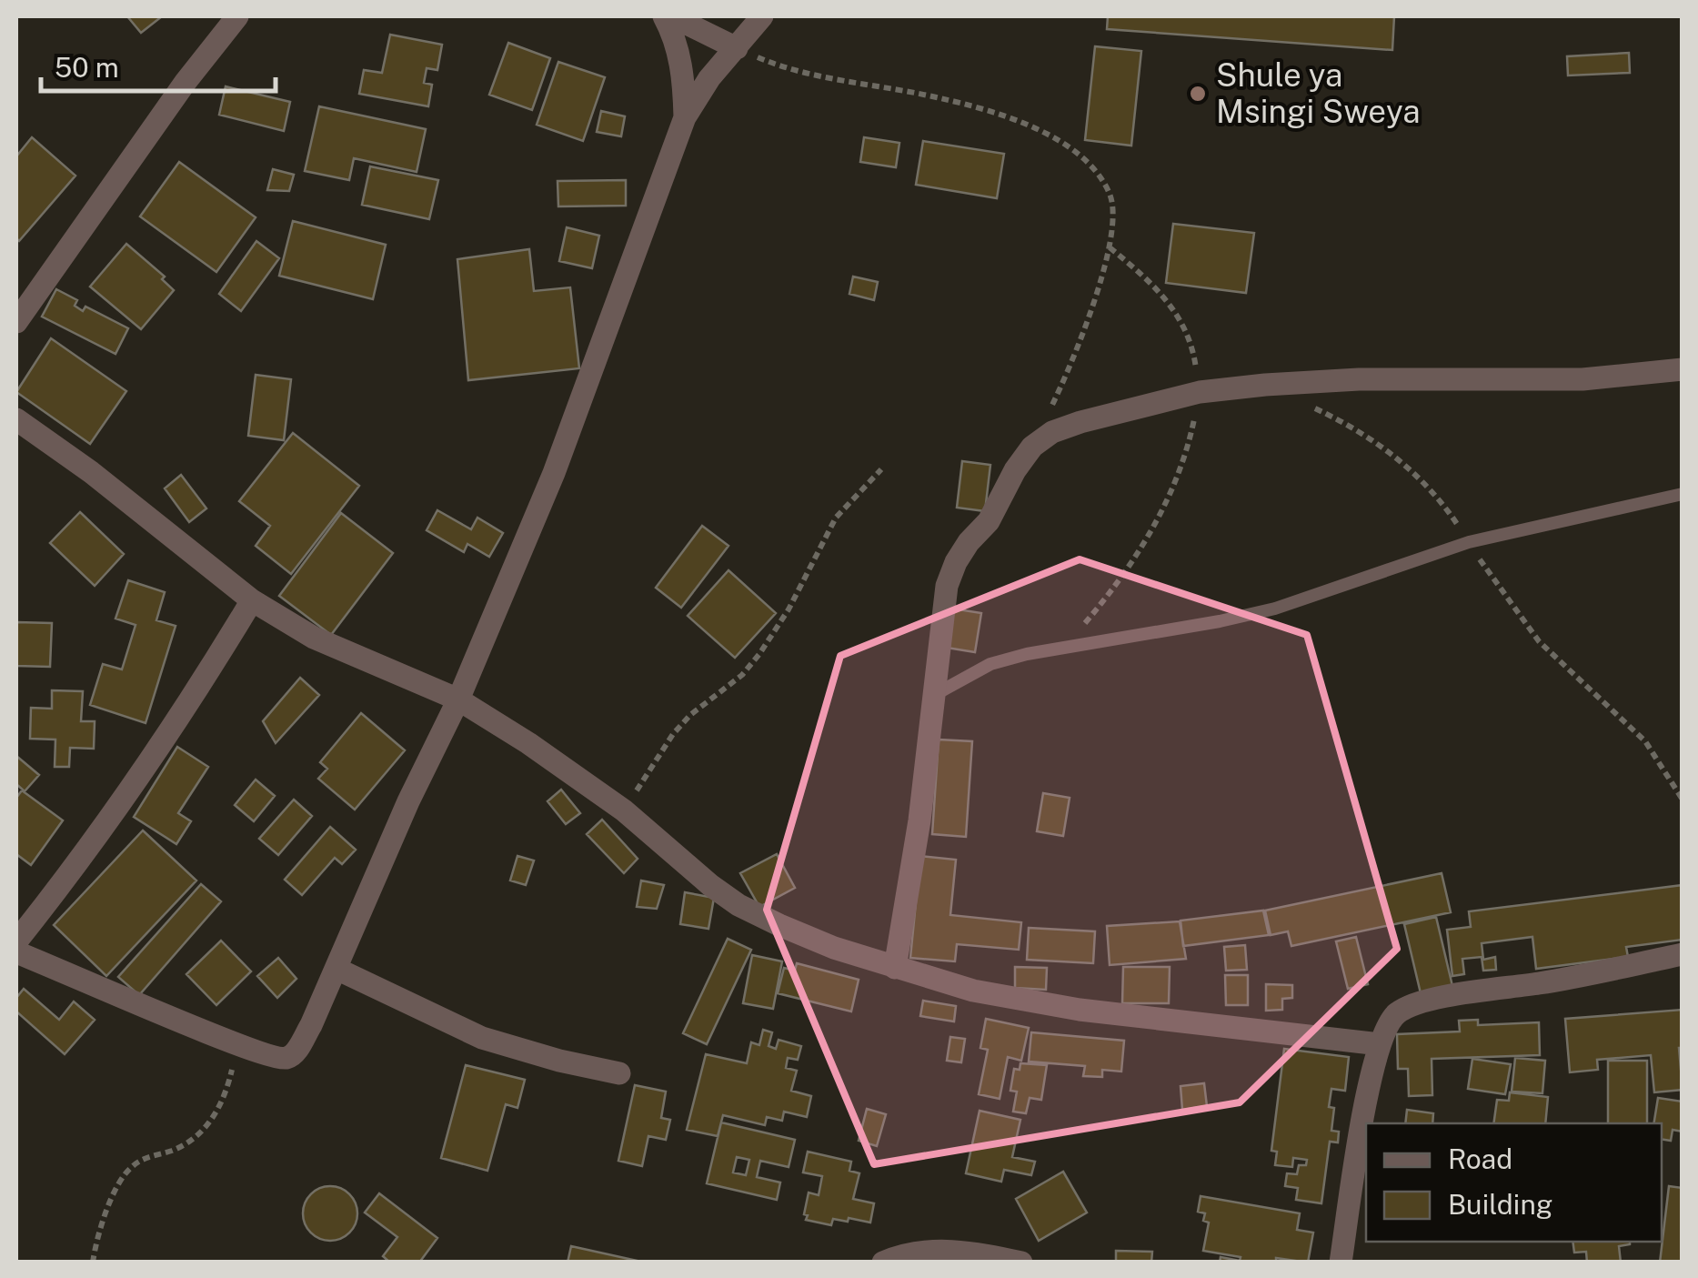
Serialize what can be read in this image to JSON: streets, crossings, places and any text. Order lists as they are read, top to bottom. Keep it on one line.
{"places":["Shule ya Msingi Sweya"],"legend":["Road","Building"],"scale_bar":"50 m"}
